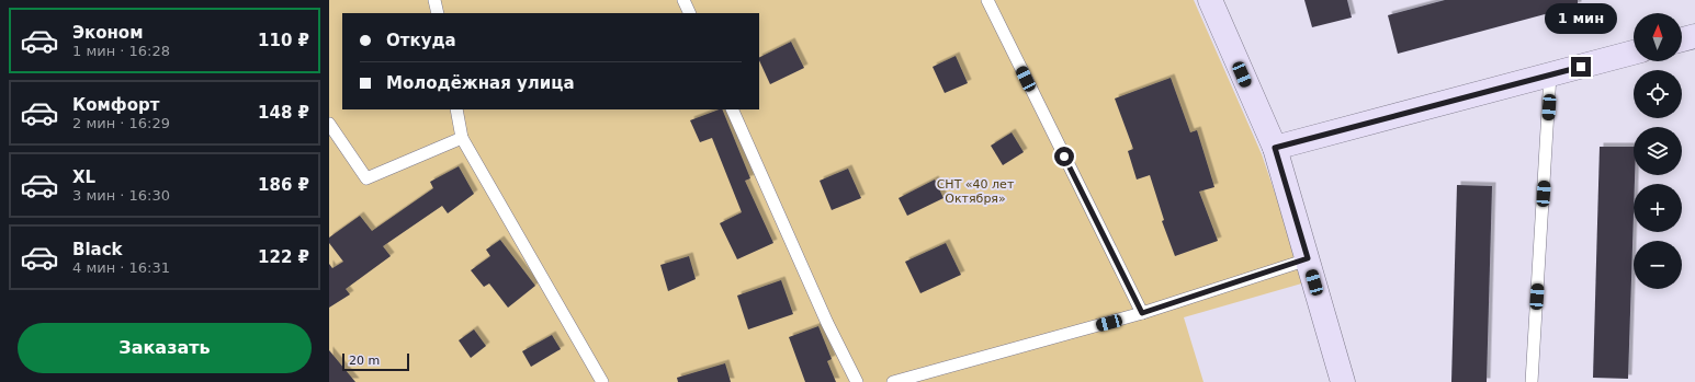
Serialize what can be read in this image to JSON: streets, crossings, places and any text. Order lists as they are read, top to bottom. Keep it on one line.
{"parks":["СНТ «40 лет Октября»"],"scale_bar":"20 m","north":"top","page":{"bubble":"1 мин","list":[{"name":"Эконом","note":"1 мин · 16:28","value":"110 ₽"},{"name":"Комфорт","note":"2 мин · 16:29","value":"148 ₽"},{"name":"XL","note":"3 мин · 16:30","value":"186 ₽"},{"name":"Black","note":"4 мин · 16:31","value":"122 ₽"}],"map_buttons":["+","−"],"banner":["Откуда","Молодёжная улица"],"buttons":"Заказать","scale":"20 m"}}
